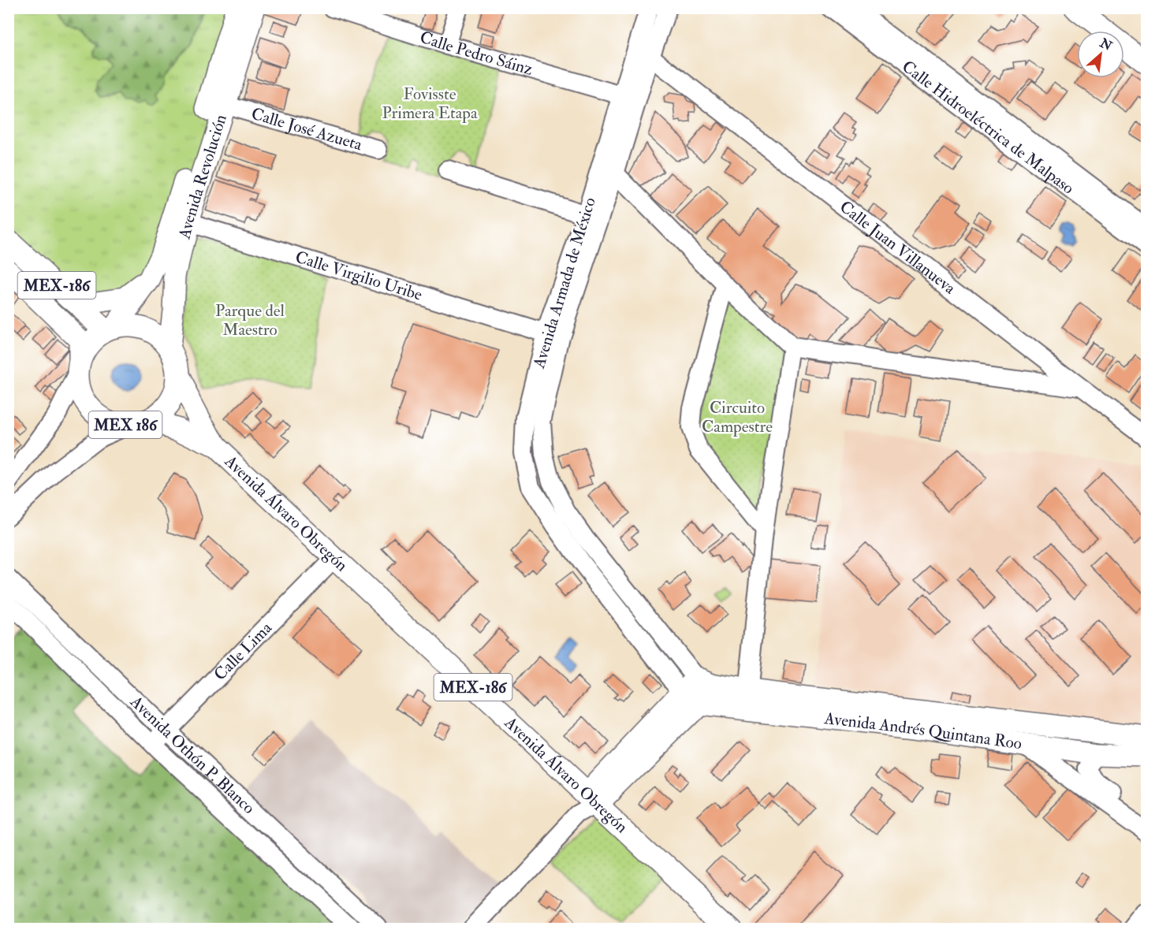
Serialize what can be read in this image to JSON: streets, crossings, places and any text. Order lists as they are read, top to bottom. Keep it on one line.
{"streets":{"main road":["Avenida Revolución","MEX-186","MEX 186","Avenida Álvaro Obregón","Avenida Andrés Quintana Roo"],"street":["Calle Pedro Sáinz","Calle Hidroeléctrica de Malpaso","Calle José Azueta","Calle Juan Villanueva","Calle Virgilio Uribe","Avenida Armada de México","Calle Lima","Avenida Othón P. Blanco"]},"crossings":[["Calle Pedro Sáinz","Avenida Armada de México"],["Calle José Azueta","Avenida Revolución"],["Avenida Revolución","Calle Virgilio Uribe"],["Avenida Revolución","MEX-186"],["Avenida Revolución","MEX 186"],["Avenida Revolución","Avenida Álvaro Obregón"],["Calle Juan Villanueva","Avenida Armada de México"],["Calle Virgilio Uribe","Avenida Armada de México"],["Avenida Armada de México","Avenida Andrés Quintana Roo"],["MEX-186","MEX 186"],["MEX-186","Avenida Álvaro Obregón"],["MEX 186","Avenida Álvaro Obregón"],["Avenida Álvaro Obregón","Calle Lima"],["Calle Lima","Avenida Othón P. Blanco"]],"parks":["Fovisste Primera Etapa","Parque del Maestro","Circuito Campestre"],"north":"top right"}
